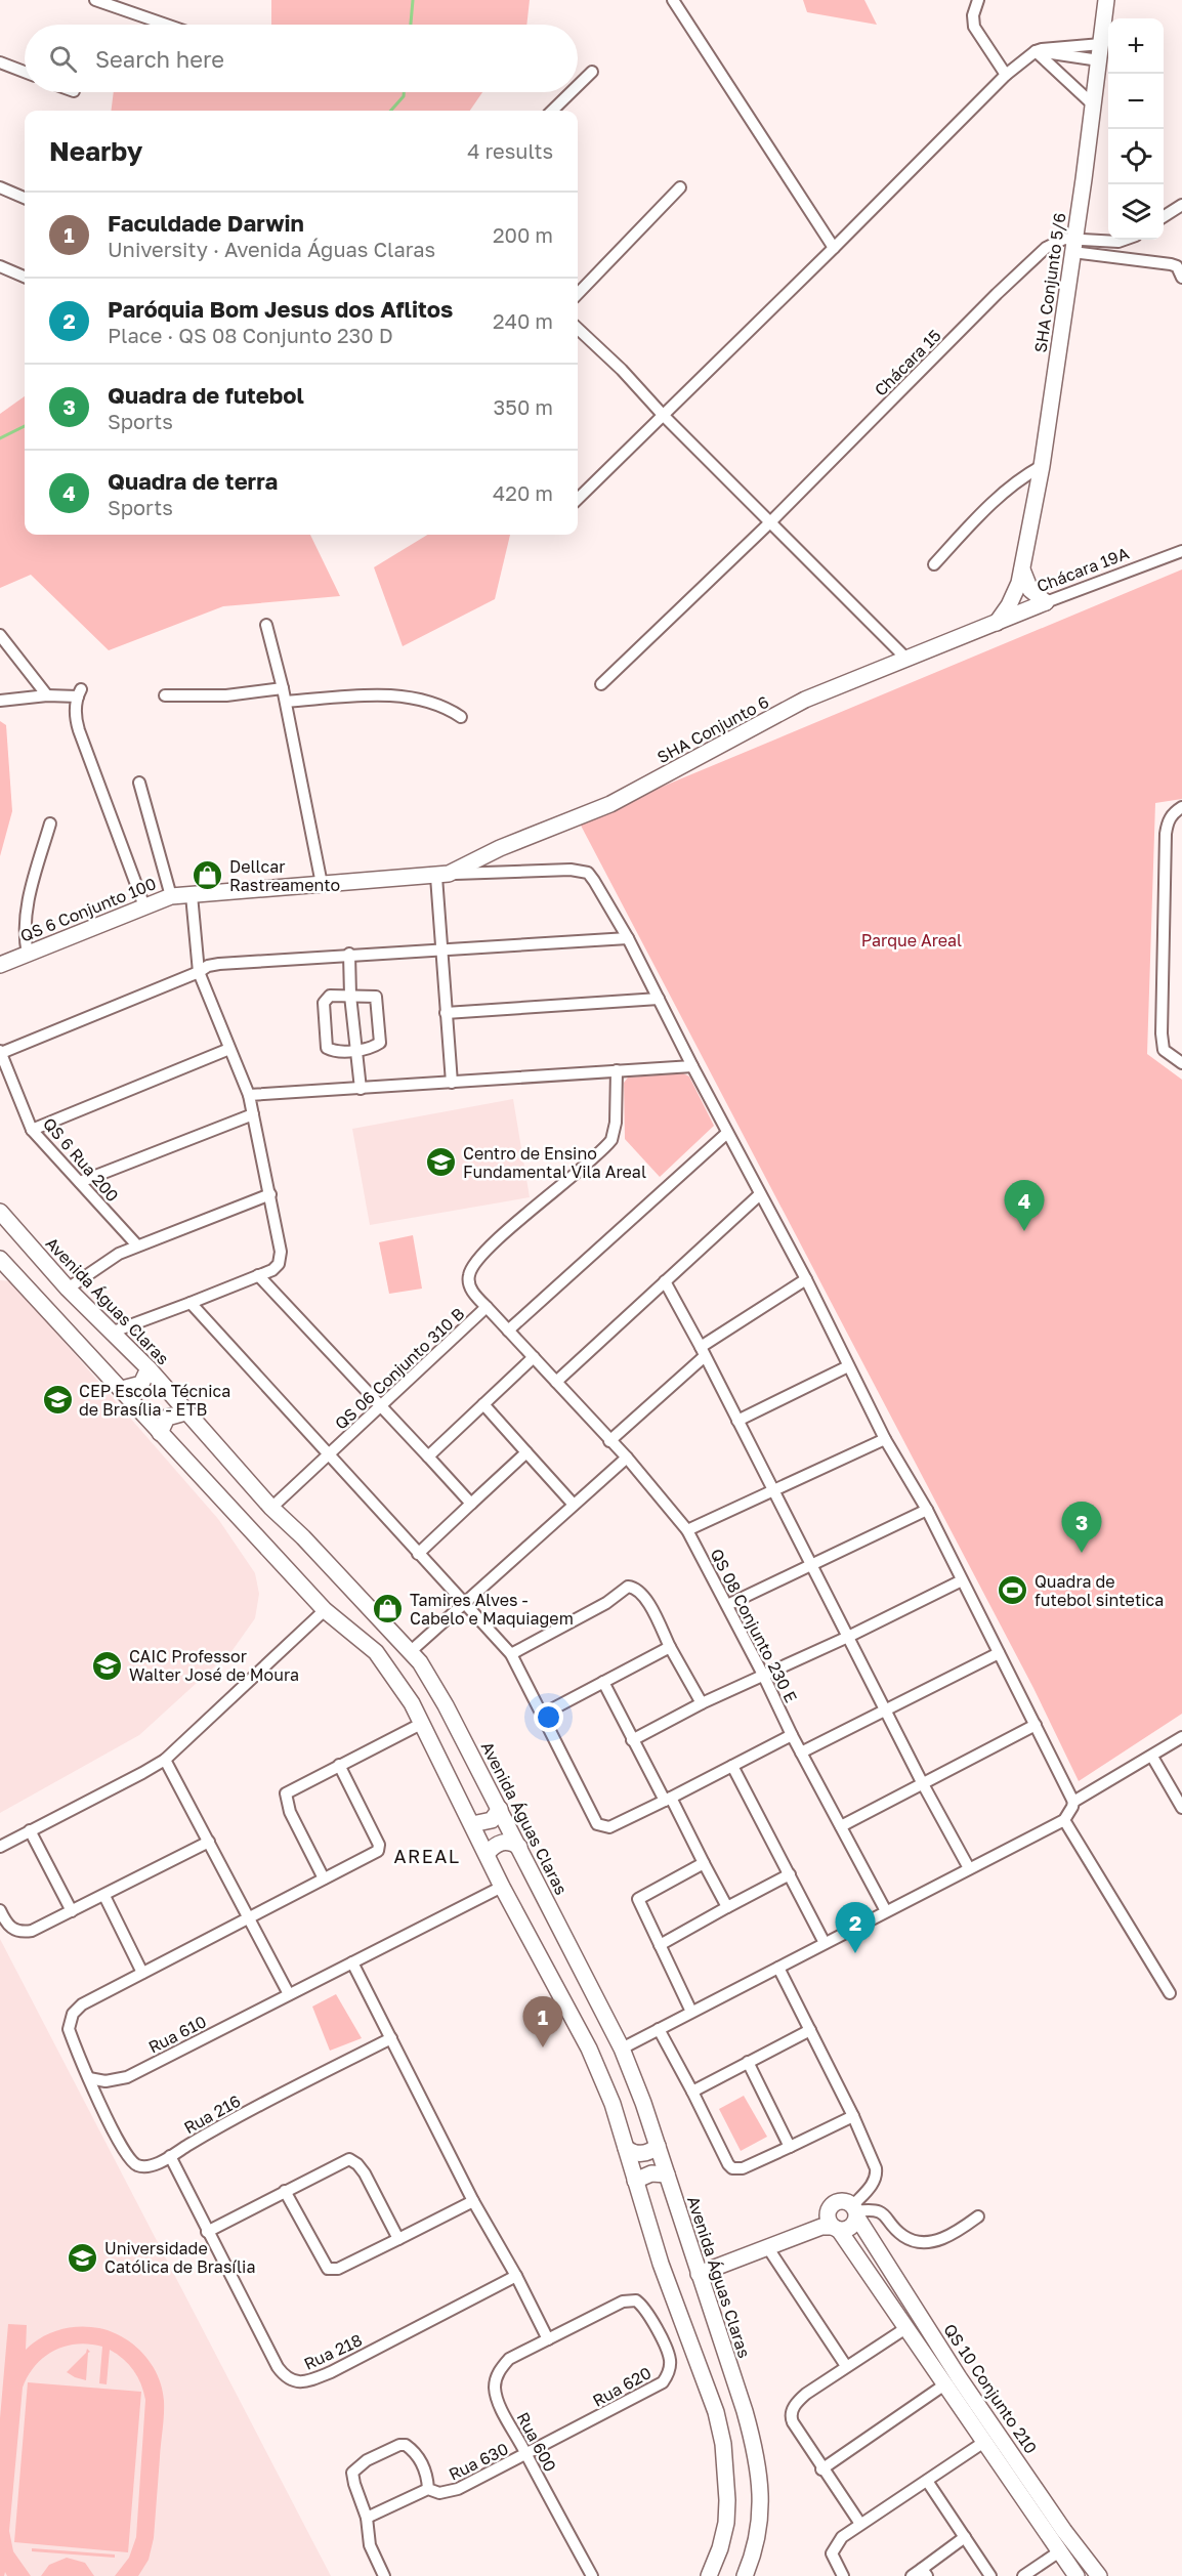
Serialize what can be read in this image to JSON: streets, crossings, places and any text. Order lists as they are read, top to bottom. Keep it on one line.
{"streets":{"main road":["SHA Conjunto 5/6","Chácara 19A","SHA Conjunto 6","QS 6 Conjunto 100","Avenida Águas Claras","QS 10 Conjunto 210"],"street":["Chácara 15","QS 6 Rua 200","QS 06 Conjunto 310 B","QS 08 Conjunto 230 E","Rua 610","Rua 216","Rua 218","Rua 620","Rua 600","Rua 630"]},"crossings":[["SHA Conjunto 5/6","Chácara 15"],["SHA Conjunto 5/6","Chácara 19A"],["SHA Conjunto 5/6","SHA Conjunto 6"],["Chácara 19A","SHA Conjunto 6"],["SHA Conjunto 6","QS 6 Conjunto 100"],["Avenida Águas Claras","QS 06 Conjunto 310 B"],["QS 06 Conjunto 310 B","QS 08 Conjunto 230 E"],["Rua 610","Rua 216"],["Rua 216","Rua 218"],["Rua 620","Rua 600"],["Rua 620","Rua 630"],["Rua 600","Rua 630"]],"districts":["AREAL"],"parks":["Parque Areal"],"places":{"shop":["Dellcar Rastreamento","Tamires Alves - Cabelo e Maquiagem"],"school or university":["Centro de Ensino Fundamental Vila Areal","CEP Escola Técnica de Brasília - ETB","CAIC Professor Walter José de Moura","Universidade Católica de Brasília"],"sports":["Quadra de futebol sintetica"]},"page":{"map_buttons":["+","−"],"search":"Search here","heading":["Nearby","4 results"],"list":[{"mark":"1","name":"Faculdade Darwin","note":"University · Avenida Águas Claras","value":"200 m"},{"mark":"2","name":"Paróquia Bom Jesus dos Aflitos","note":"Place · QS 08 Conjunto 230 D","value":"240 m"},{"mark":"3","name":"Quadra de futebol","note":"Sports","value":"350 m"},{"mark":"4","name":"Quadra de terra","note":"Sports","value":"420 m"}],"pins":["4","3","2","1"]}}
